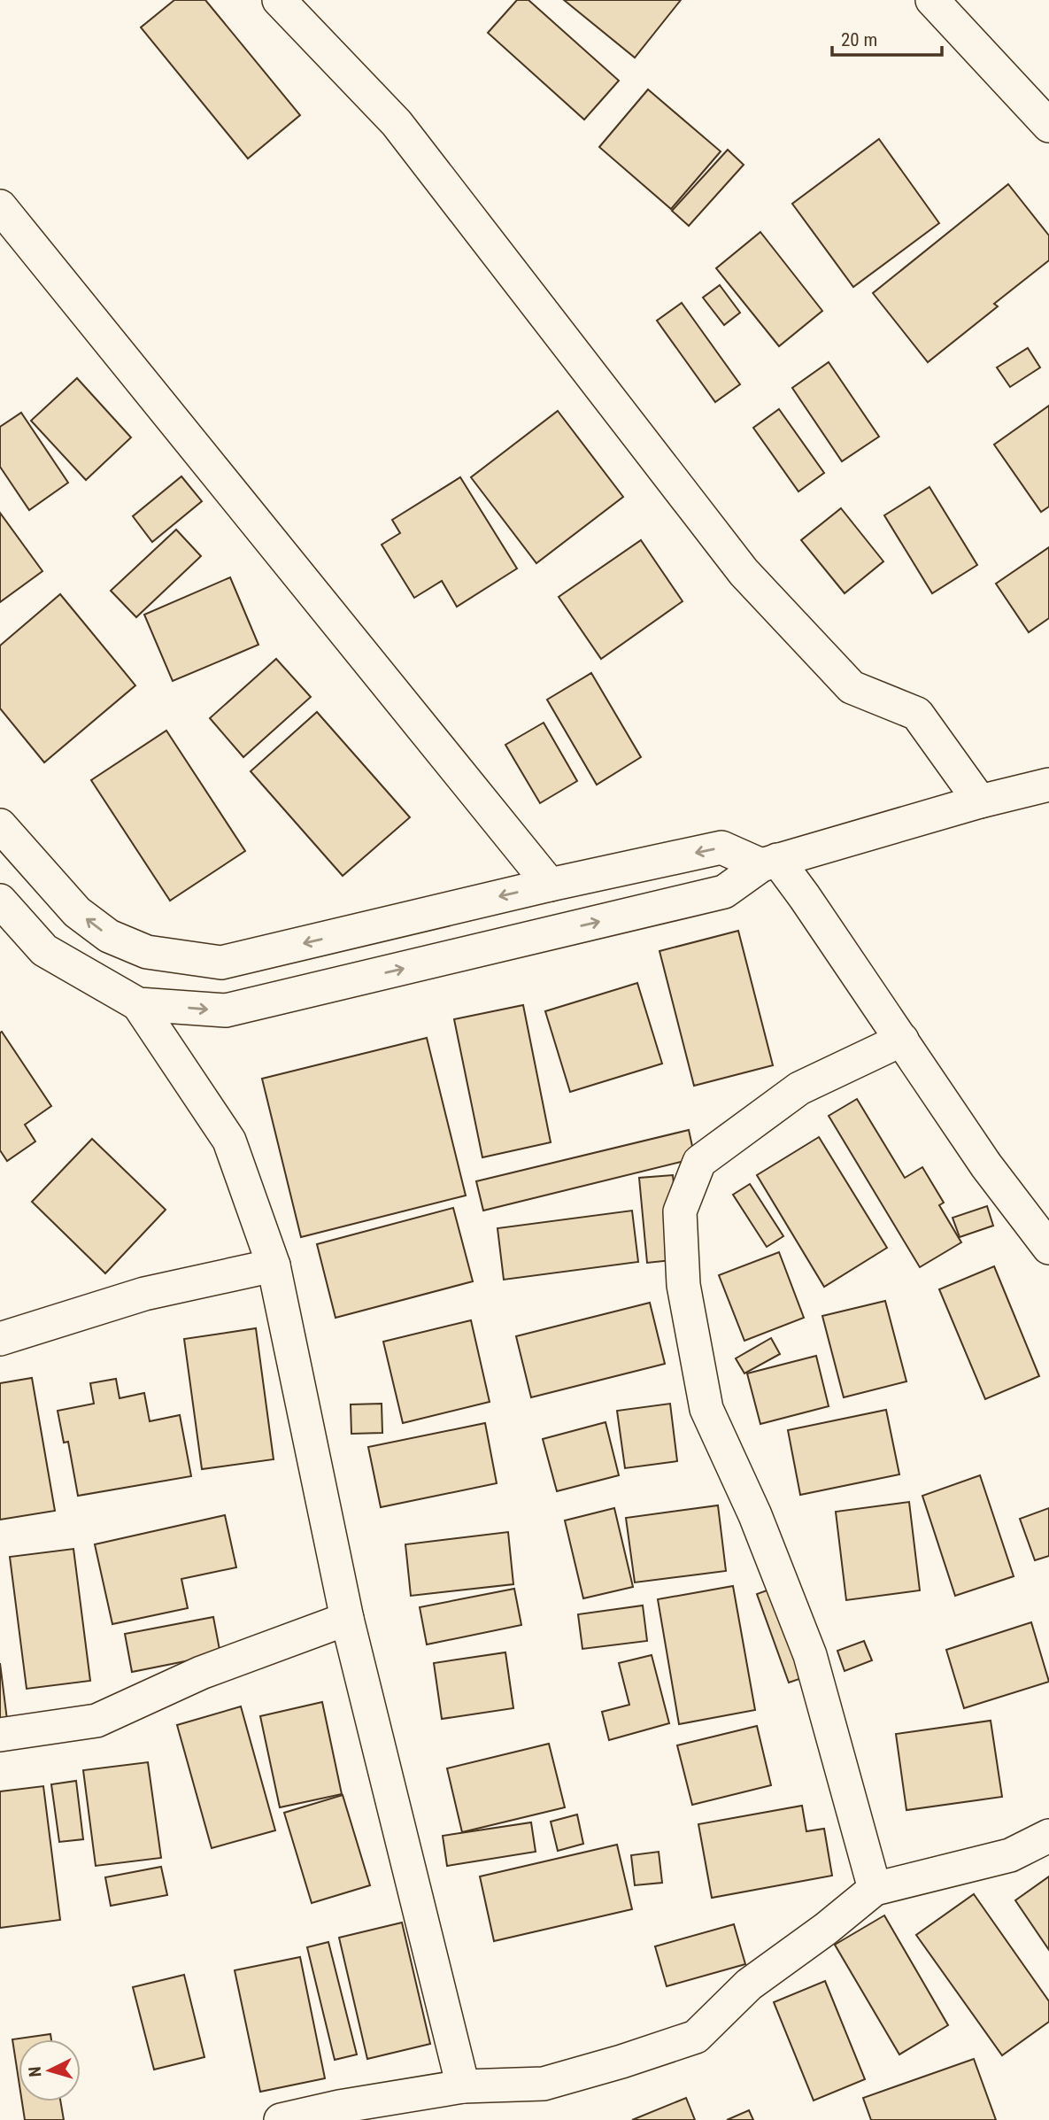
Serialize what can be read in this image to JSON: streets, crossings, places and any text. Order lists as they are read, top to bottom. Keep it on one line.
{"scale_bar":"20 m","north":"left"}
